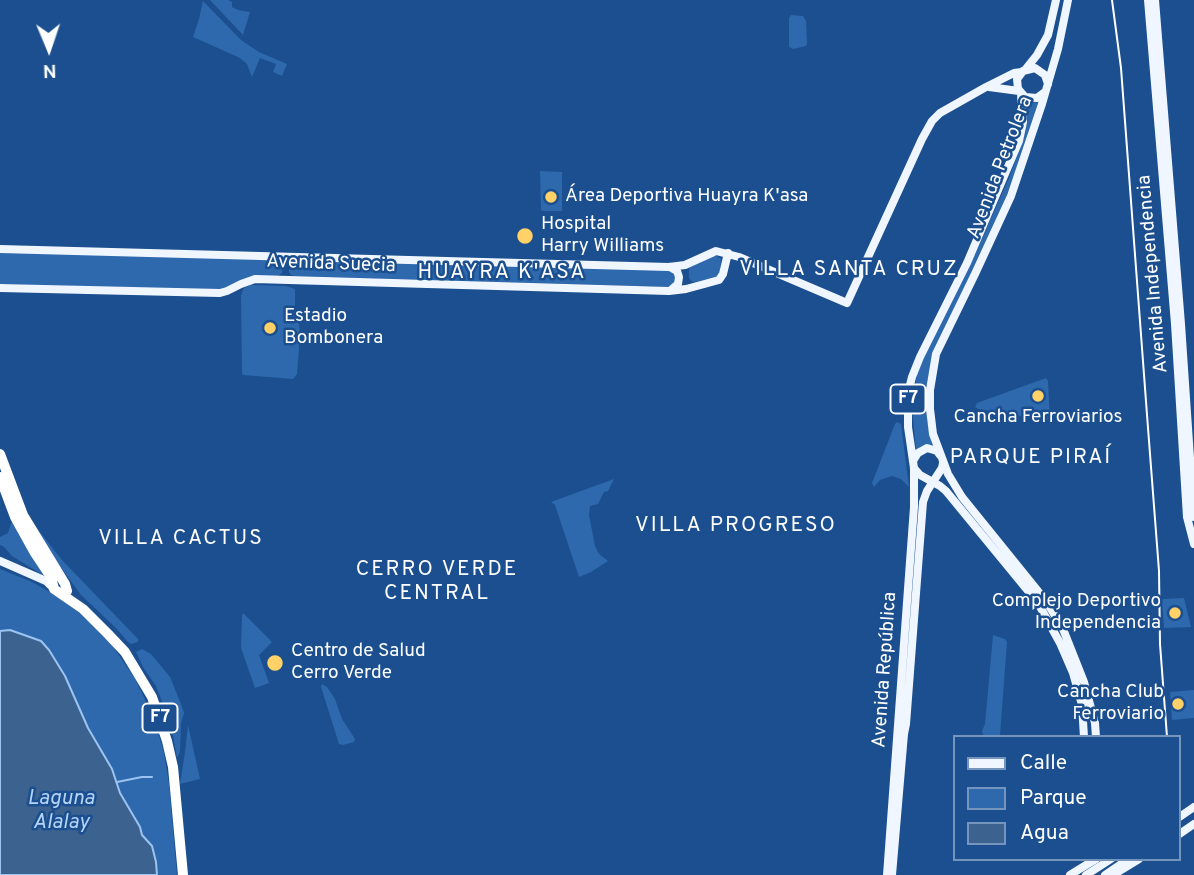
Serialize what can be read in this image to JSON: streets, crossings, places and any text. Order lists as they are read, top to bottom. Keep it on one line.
{"streets":{"highway":["F7"],"main road":["Avenida Petrolera","Avenida Suecia","Avenida Independencia","Avenida República"]},"crossings":[["Avenida Petrolera","F7"],["Avenida Petrolera","Avenida República"],["F7","Avenida República"]],"districts":["VILLA SANTA CRUZ","HUAYRA K'ASA","PARQUE PIRAÍ","VILLA PROGRESO","VILLA CACTUS","CERRO VERDE CENTRAL"],"water":["Laguna Alalay"],"places":["Área Deportiva Huayra K'asa","Hospital Harry Williams","Estadio Bombonera","Cancha Ferroviarios","Complejo Deportivo Independencia","Centro de Salud Cerro Verde","Cancha Club Ferroviario"],"legend":["Calle","Parque","Agua"],"north":"bottom"}
